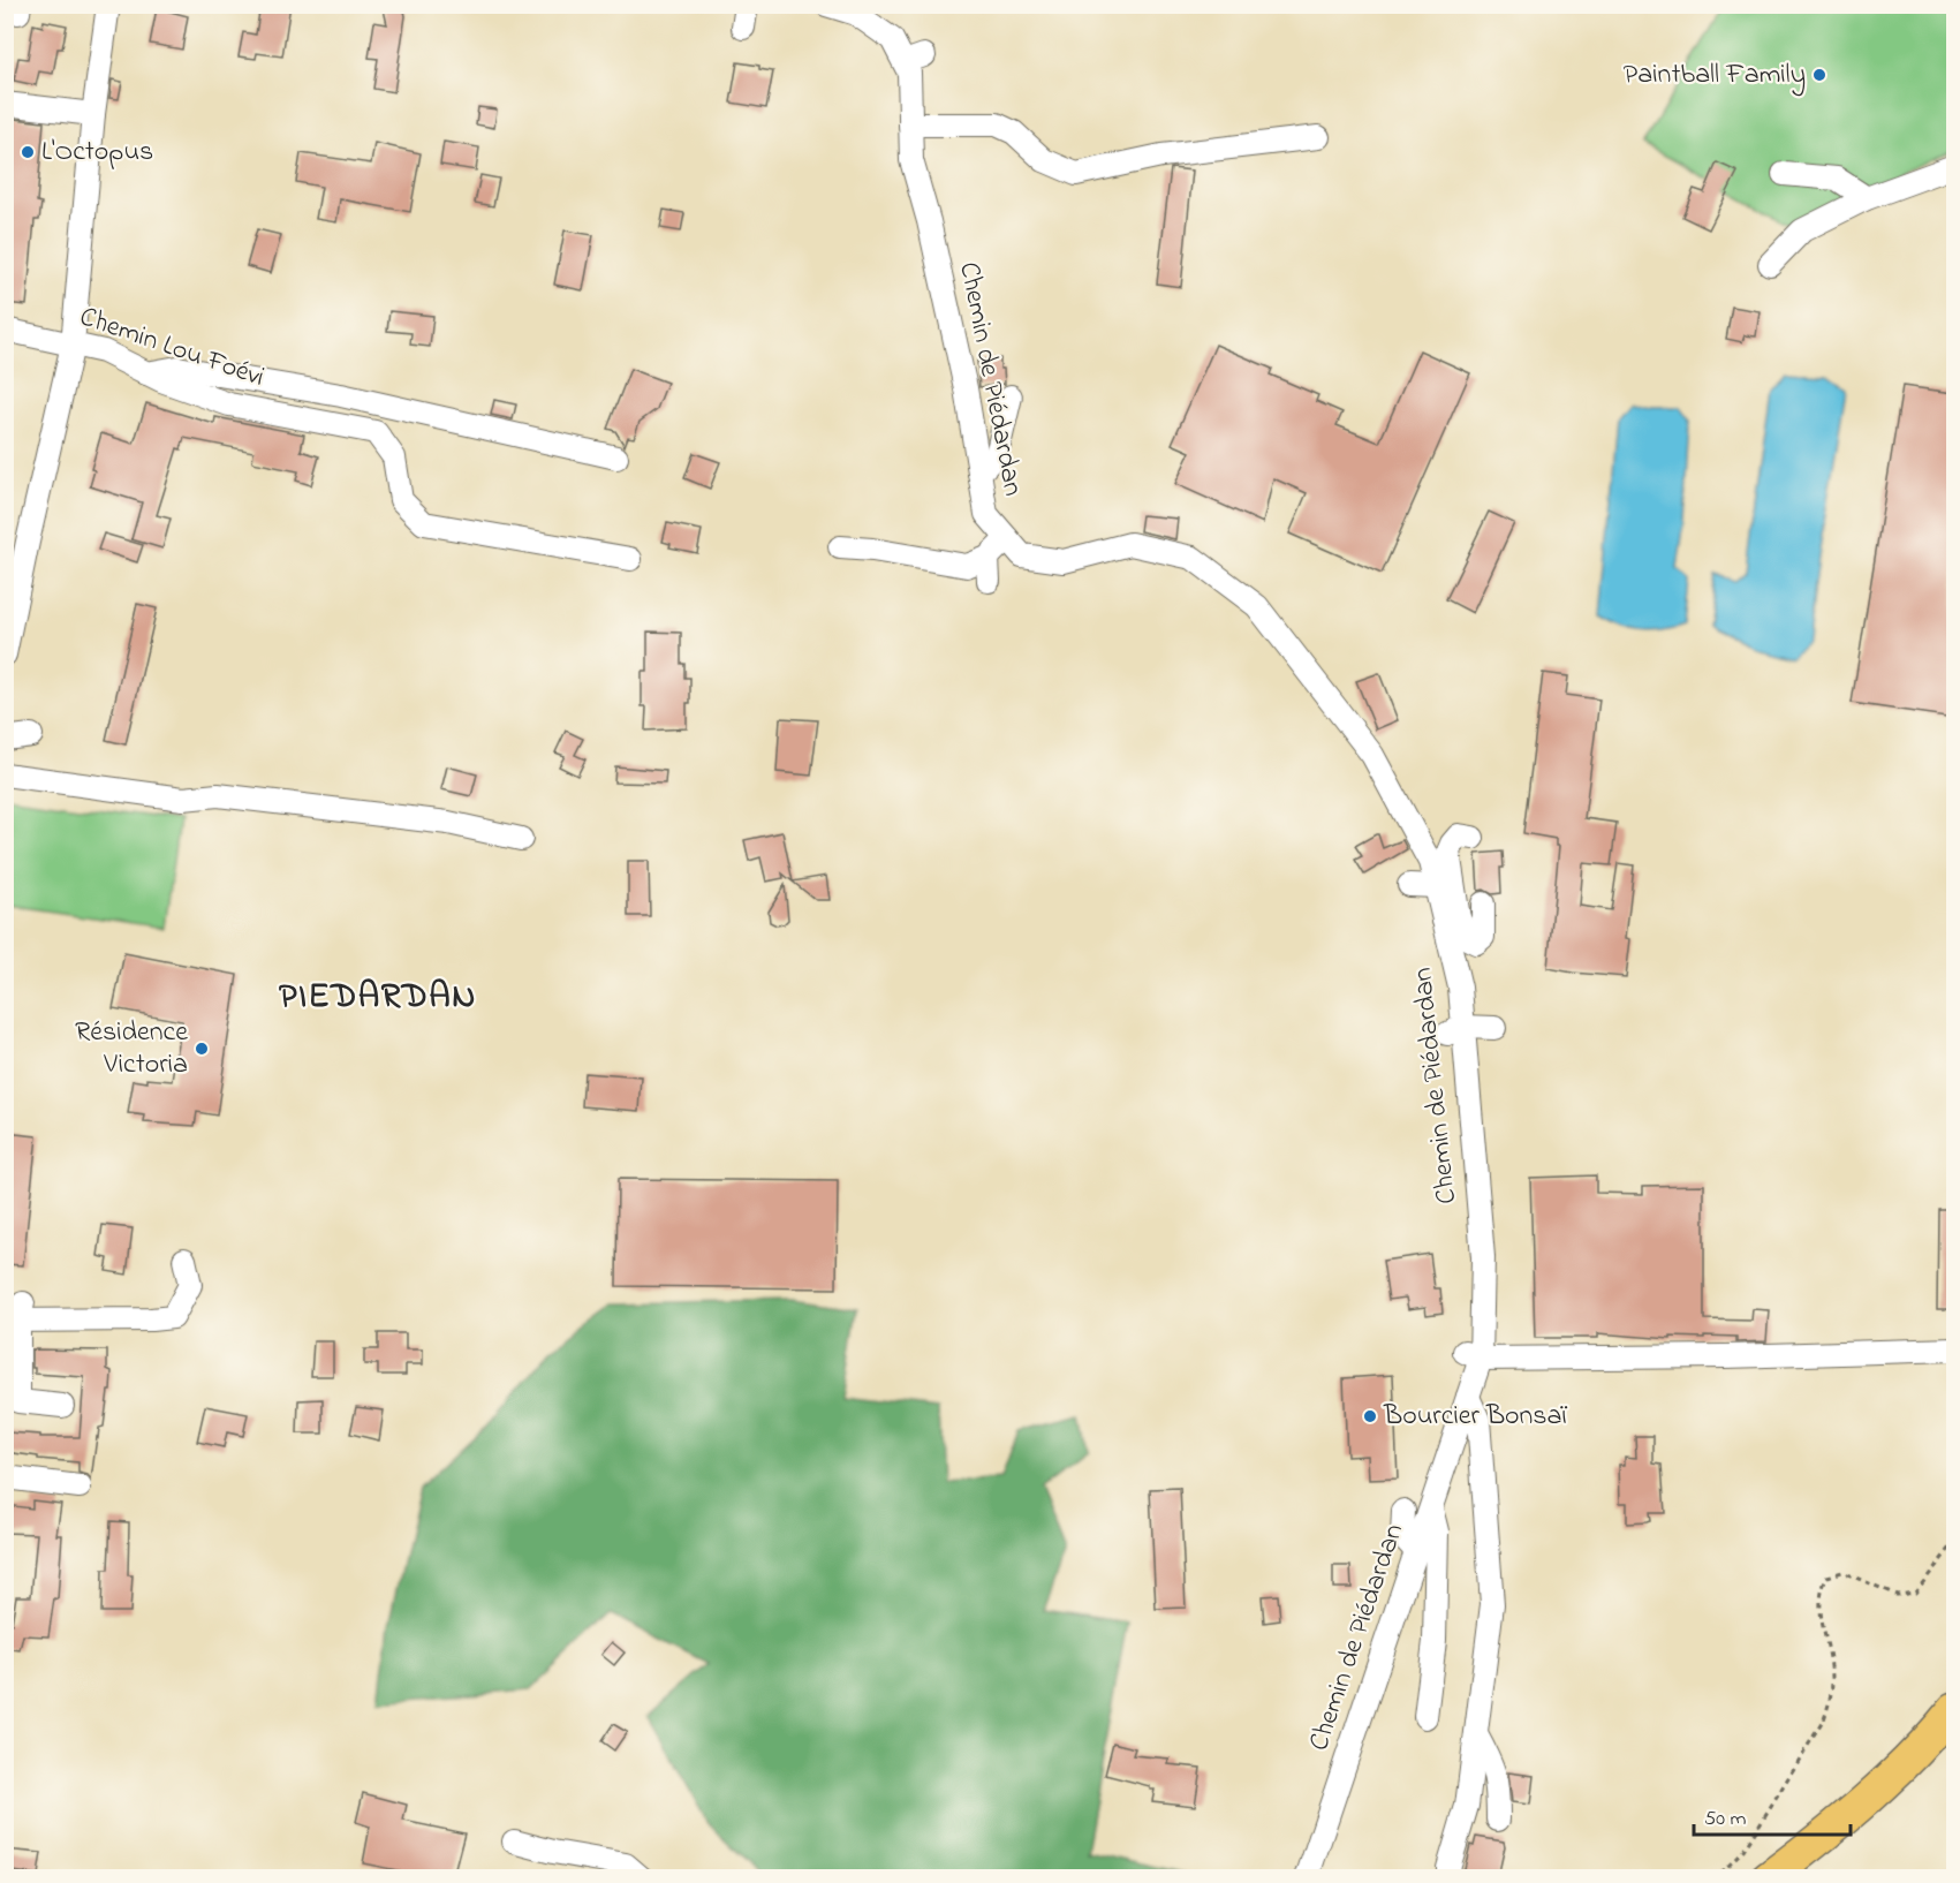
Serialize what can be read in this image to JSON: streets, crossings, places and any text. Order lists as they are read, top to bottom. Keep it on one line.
{"streets":{"street":["Chemin Lou Foévi","Chemin de Piédardan"]},"districts":["PIEDARDAN"],"places":["Paintball Family","L'Octopus","Résidence Victoria","Bourcier Bonsaï"],"scale_bar":"50 m"}
